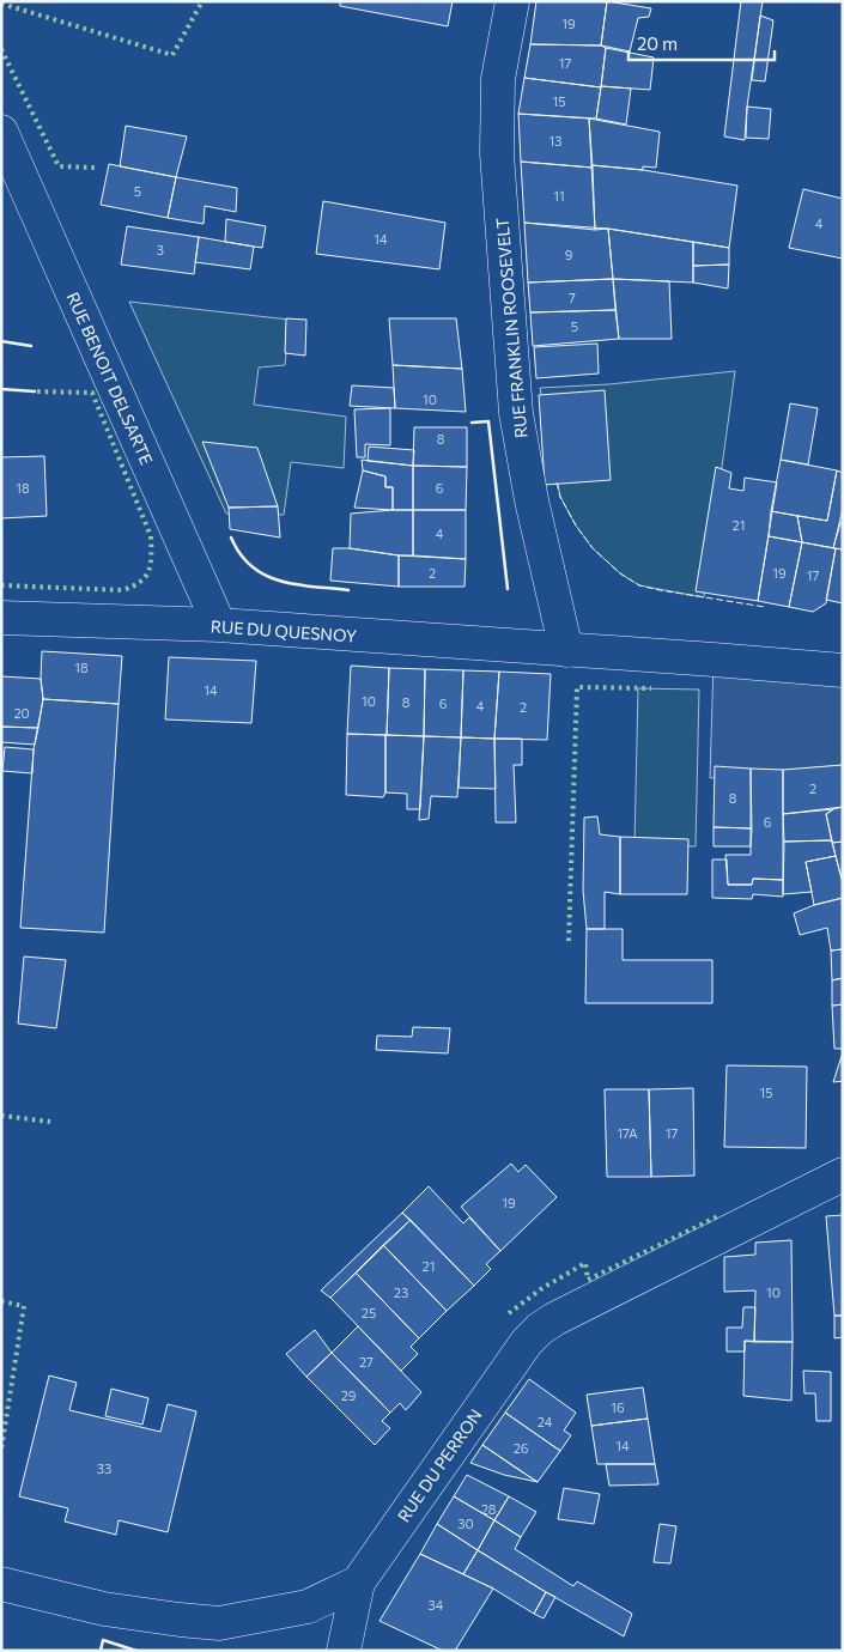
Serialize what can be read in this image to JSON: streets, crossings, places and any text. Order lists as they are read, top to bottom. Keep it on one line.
{"streets":{"street":["RUE FRANKLIN ROOSEVELT","RUE BENOIT DELSARTE","RUE DU QUESNOY","RUE DU PERRON"]},"crossings":[["RUE FRANKLIN ROOSEVELT","RUE DU QUESNOY"],["RUE BENOIT DELSARTE","RUE DU QUESNOY"]],"house_numbers":["19","17","15","13","5","11","4","14","3","9","7","5","10","8","18","6","21","4","2","19","17","18","14","10","8","6","4","2","20","2","8","6","15","17A","17","19","21","23","10","25","27","29","16","24","14","26","33","28","30","34"],"scale_bar":"20 m"}
